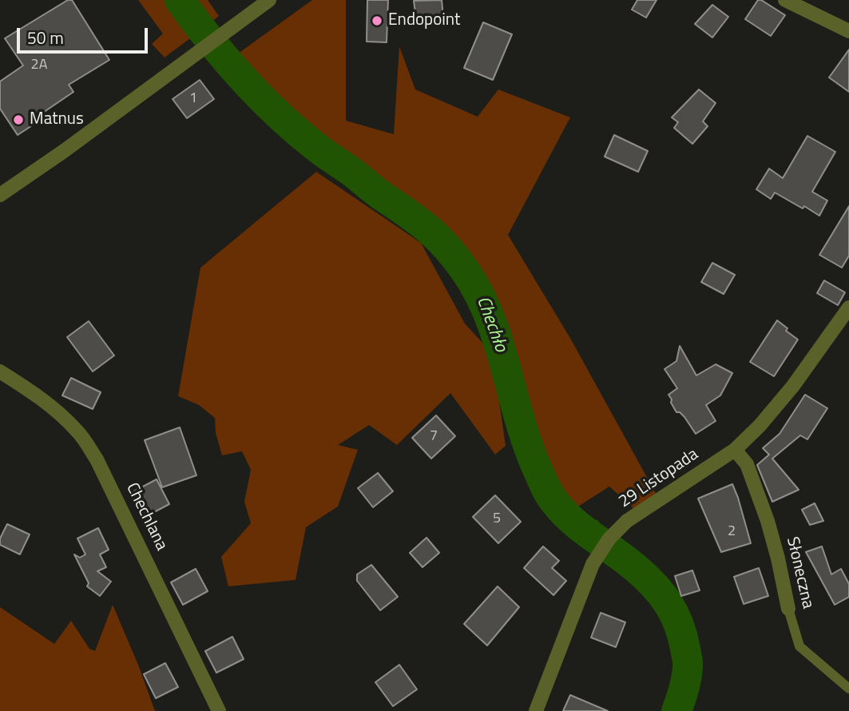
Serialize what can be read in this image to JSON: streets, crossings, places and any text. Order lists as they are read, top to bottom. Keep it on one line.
{"streets":{"street":["29 Listopada","Chechlana","Słoneczna"]},"crossings":[["29 Listopada","Słoneczna"]],"water":["Chechło"],"places":["Endopoint","Matnus"],"house_numbers":["2A","1","7","5","2"],"scale_bar":"50 m"}
